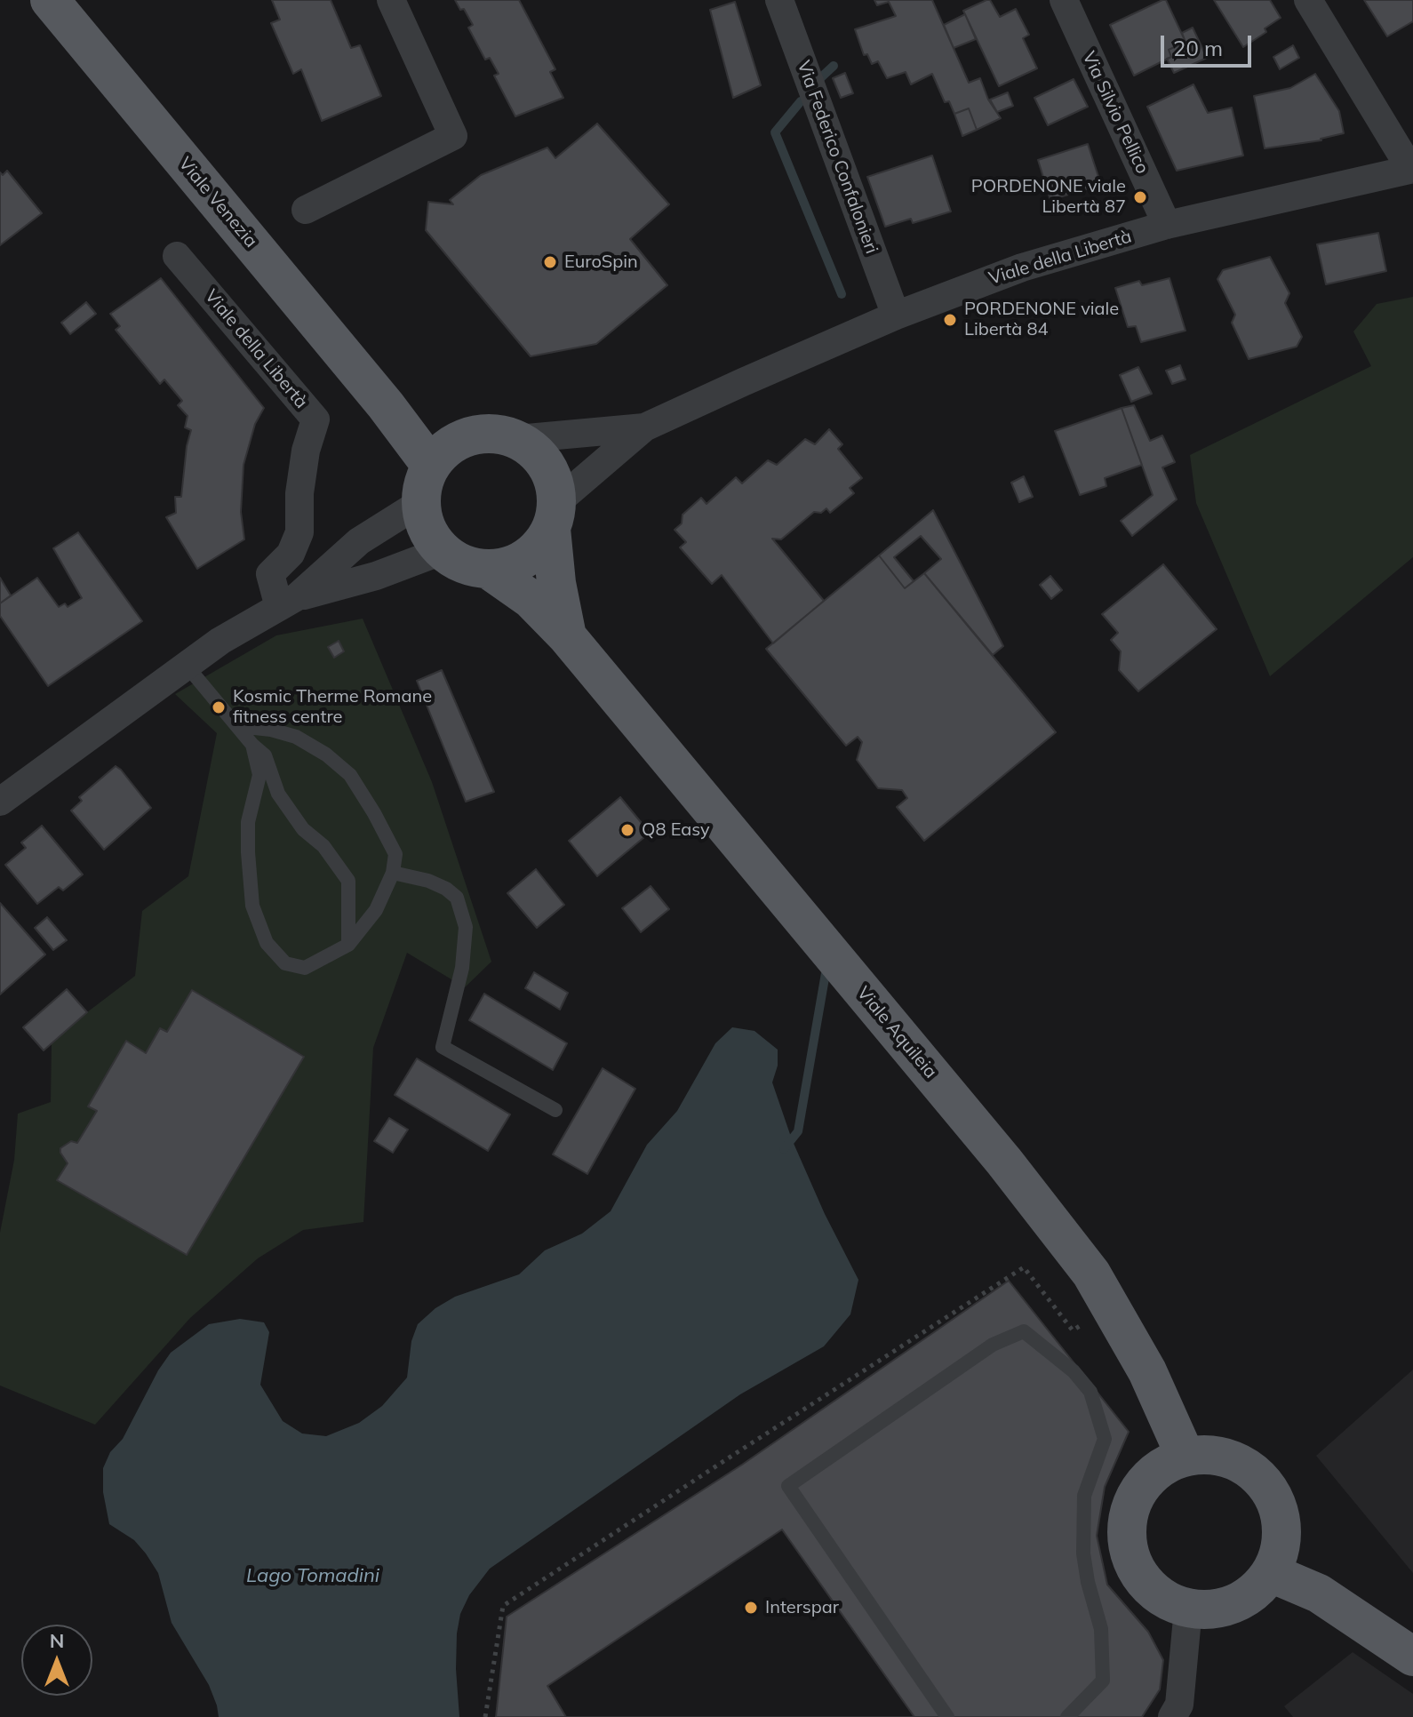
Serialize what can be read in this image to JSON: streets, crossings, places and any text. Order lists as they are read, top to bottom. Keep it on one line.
{"streets":{"main road":["Viale Venezia","Viale Aquileia"],"street":["Via Silvio Pellico","Via Federico Confalonieri","Viale della Libertà"]},"crossings":[["Via Silvio Pellico","Viale della Libertà"],["Via Federico Confalonieri","Viale della Libertà"],["Viale Venezia","Viale della Libertà"],["Viale Venezia","Viale Aquileia"],["Viale della Libertà","Viale Aquileia"]],"water":["Lago Tomadini"],"places":["PORDENONE viale Libertà 87","EuroSpin","PORDENONE viale Libertà 84","Kosmic Therme Romane fitness centre","Q8 Easy","Interspar"],"scale_bar":"20 m","north":"top"}
